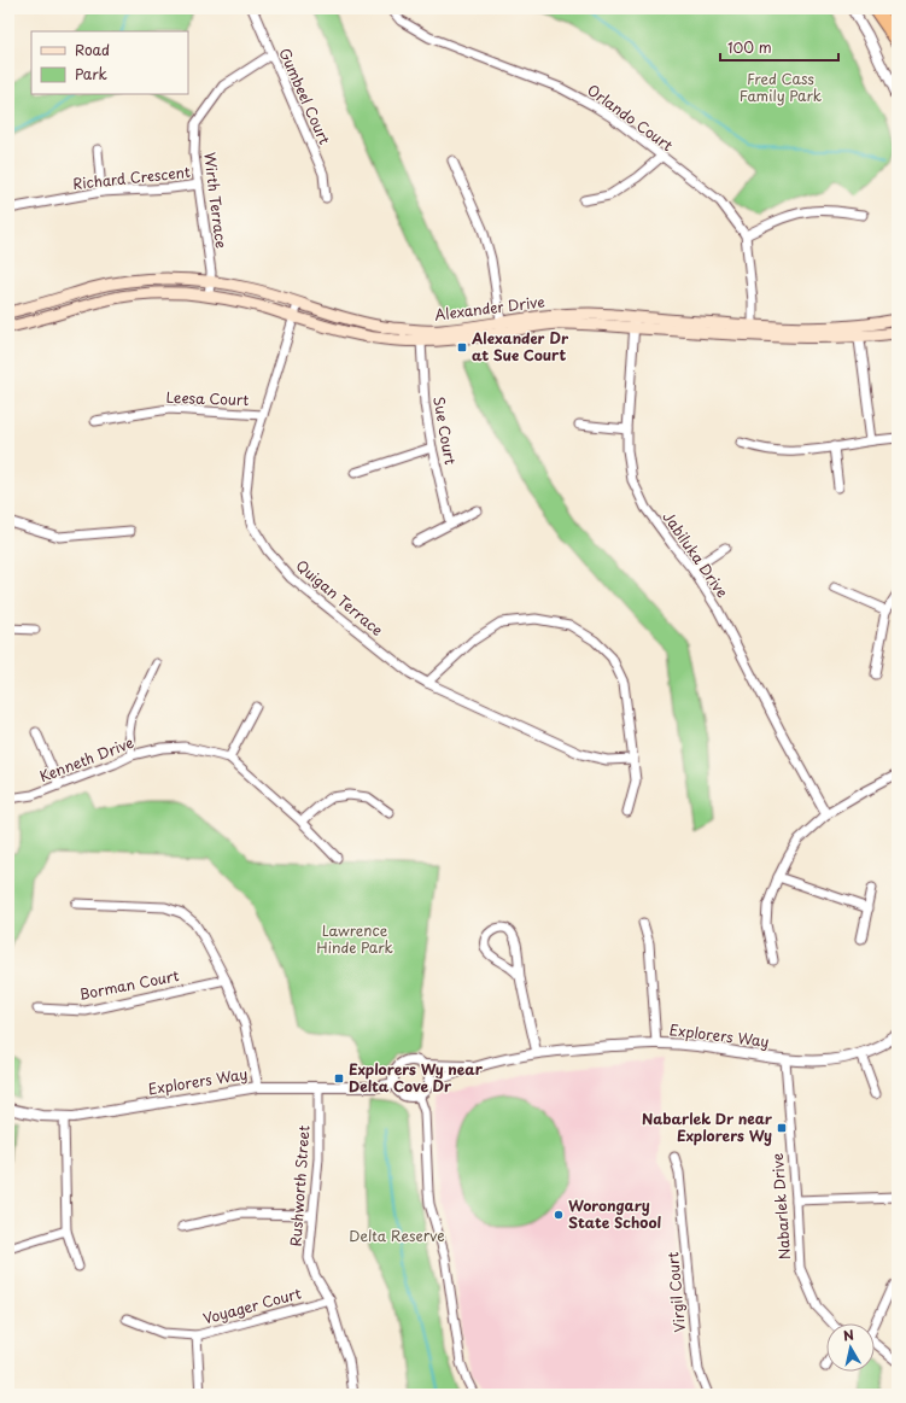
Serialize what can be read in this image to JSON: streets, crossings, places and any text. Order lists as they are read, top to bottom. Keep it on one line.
{"streets":{"main road":["Alexander Drive"],"street":["Gumbeel Court","Orlando Court","Richard Crescent","Wirth Terrace","Leesa Court","Sue Court","Jabiluka Drive","Quigan Terrace","Kenneth Drive","Borman Court","Explorers Way","Rushworth Street","Nabarlek Drive","Virgil Court","Voyager Court"]},"crossings":[["Gumbeel Court","Wirth Terrace"],["Richard Crescent","Wirth Terrace"],["Wirth Terrace","Alexander Drive"],["Alexander Drive","Sue Court"],["Alexander Drive","Jabiluka Drive"],["Alexander Drive","Quigan Terrace"],["Leesa Court","Quigan Terrace"],["Explorers Way","Rushworth Street"],["Explorers Way","Nabarlek Drive"],["Rushworth Street","Voyager Court"]],"parks":["Fred Cass Family Park","Lawrence Hinde Park","Delta Reserve"],"places":{"transit":["Alexander Dr at Sue Court","Explorers Wy near Delta Cove Dr","Nabarlek Dr near Explorers Wy"],"other":["Worongary State School"]},"legend":["Road","Park"],"scale_bar":"100 m","north":"top"}
